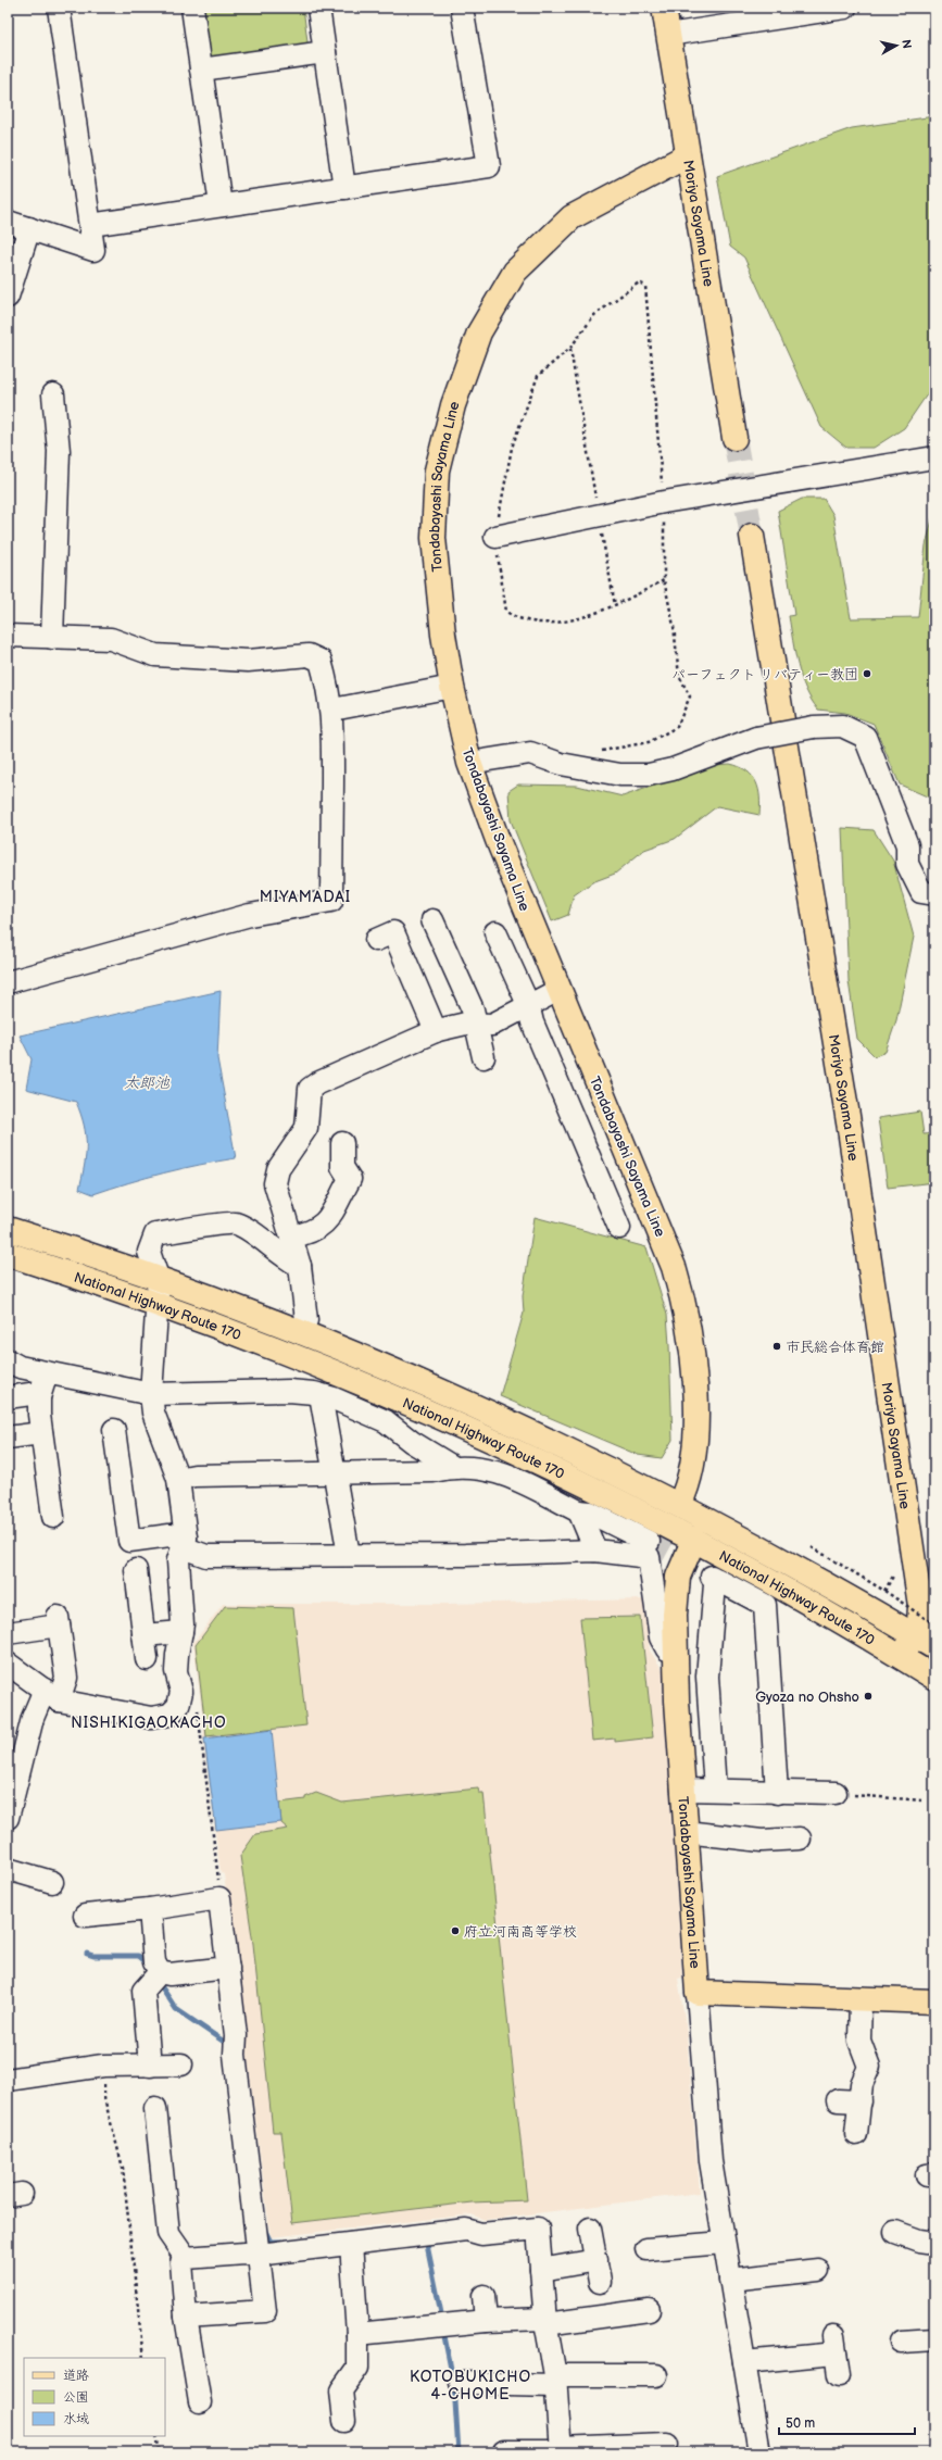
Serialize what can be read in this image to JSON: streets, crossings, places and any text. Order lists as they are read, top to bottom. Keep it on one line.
{"streets":{"main road":["Moriya Sayama Line","Tondabayashi Sayama Line","National Highway Route 170"]},"crossings":[["Moriya Sayama Line","Tondabayashi Sayama Line"],["Moriya Sayama Line","National Highway Route 170"],["Tondabayashi Sayama Line","National Highway Route 170"]],"districts":["MIYAMADAI","NISHIKIGAOKACHO","KOTOBUKICHO 4-CHOME"],"water":["太郎池"],"places":["パーフェクト リバティー教団","市民総合体育館","Gyoza no Ohsho","府立河南高等学校"],"legend":["道路","公園","水域"],"scale_bar":"50 m","north":"right"}
